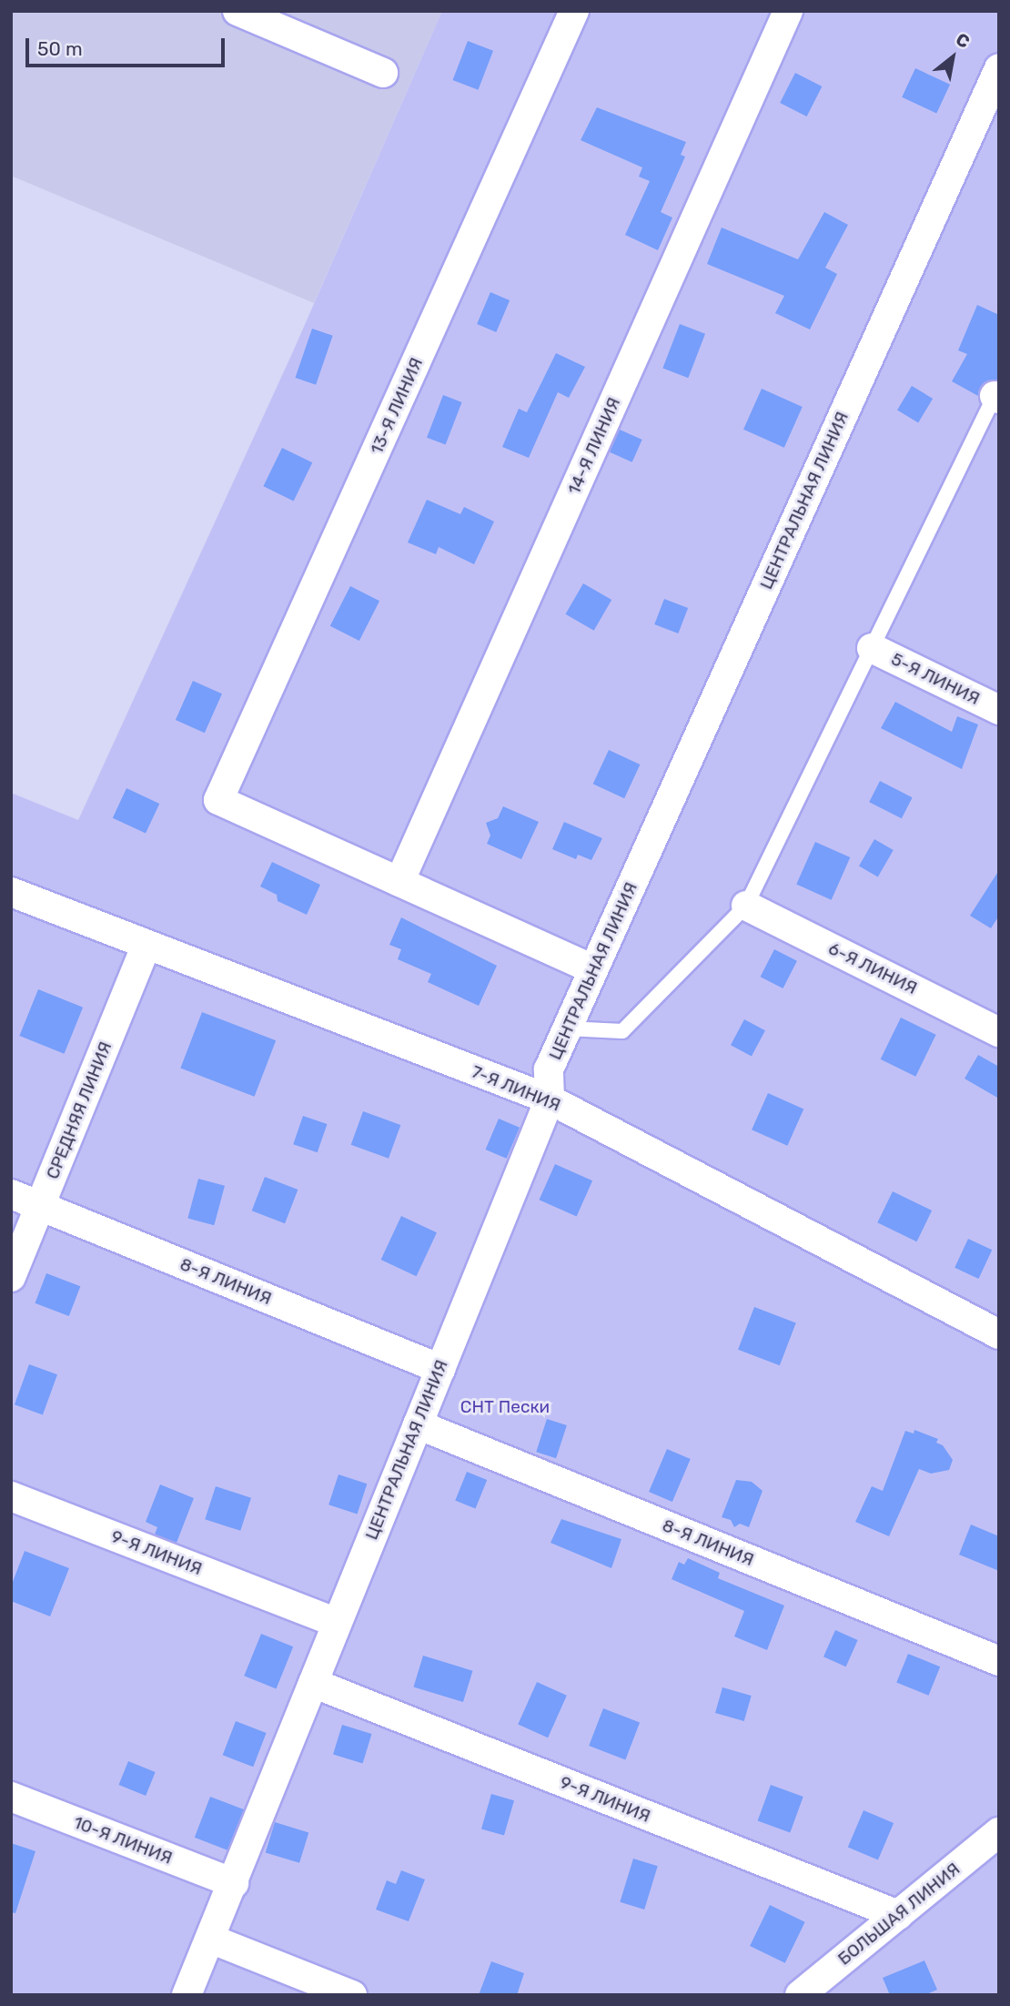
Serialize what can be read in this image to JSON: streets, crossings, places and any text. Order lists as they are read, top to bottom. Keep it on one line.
{"streets":{"street":["13-Я ЛИНИЯ","14-Я ЛИНИЯ","ЦЕНТРАЛЬНАЯ ЛИНИЯ","5-Я ЛИНИЯ","6-Я ЛИНИЯ","7-Я ЛИНИЯ","СРЕДНЯЯ ЛИНИЯ","8-Я ЛИНИЯ","9-Я ЛИНИЯ","10-Я ЛИНИЯ","БОЛЬШАЯ ЛИНИЯ"]},"crossings":[["13-Я ЛИНИЯ","14-Я ЛИНИЯ"],["ЦЕНТРАЛЬНАЯ ЛИНИЯ","7-Я ЛИНИЯ"],["ЦЕНТРАЛЬНАЯ ЛИНИЯ","8-Я ЛИНИЯ"],["ЦЕНТРАЛЬНАЯ ЛИНИЯ","9-Я ЛИНИЯ"],["ЦЕНТРАЛЬНАЯ ЛИНИЯ","10-Я ЛИНИЯ"],["7-Я ЛИНИЯ","СРЕДНЯЯ ЛИНИЯ"],["СРЕДНЯЯ ЛИНИЯ","8-Я ЛИНИЯ"],["9-Я ЛИНИЯ","БОЛЬШАЯ ЛИНИЯ"]],"parks":["СНТ Пески"],"scale_bar":"50 m","north":"top right"}
